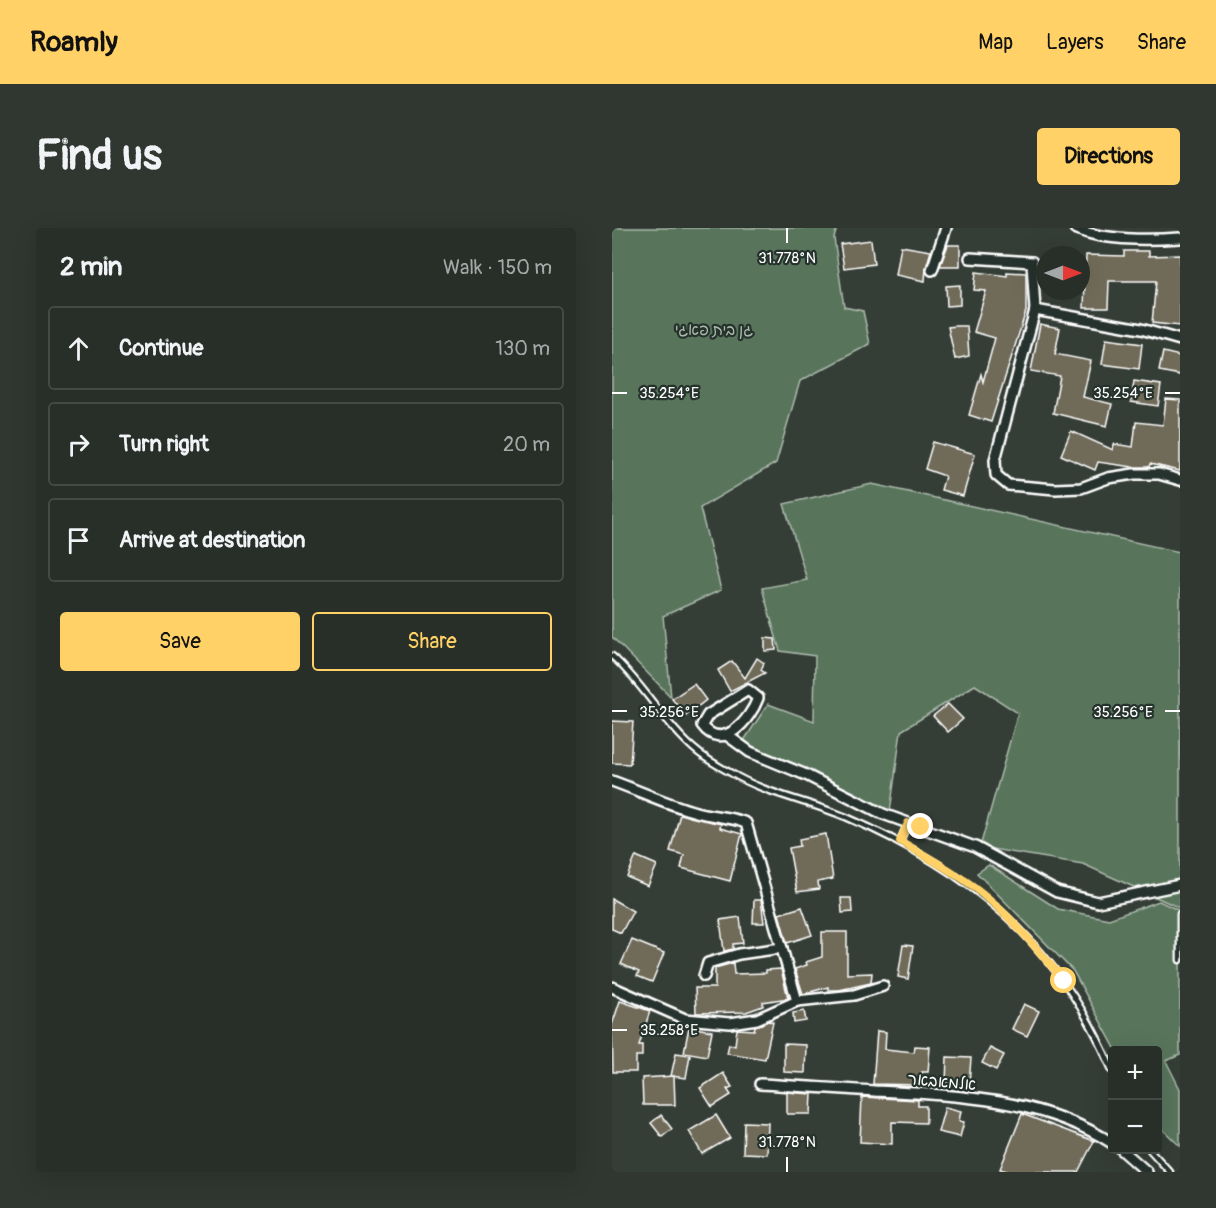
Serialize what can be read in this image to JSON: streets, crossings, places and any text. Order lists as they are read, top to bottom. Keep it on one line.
{"streets":{"street":["אלמאבאר"]},"parks":["גן בית פאגי"],"north":"right","page":{"header":"Roamly","nav":["Map","Layers","Share"],"buttons":["Directions",["Save","Share"]],"title":"Find us","heading":["2 min","Walk · 150 m"],"list":[["Continue","130 m"],["Turn right","20 m"],"Arrive at destination"],"map_buttons":["+","−"]},"coordinates":["31.778°N","35.254°E","35.256°E","35.258°E"]}
